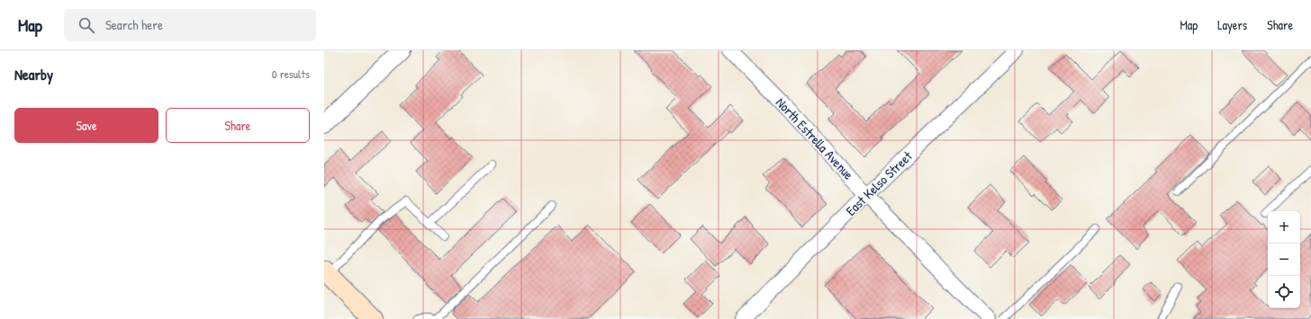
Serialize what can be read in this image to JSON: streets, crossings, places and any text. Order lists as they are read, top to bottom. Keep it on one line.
{"streets":{"street":["North Estrella Avenue","East Kelso Street"]},"crossings":[["North Estrella Avenue","East Kelso Street"]],"page":{"header":"Map","search":"Search here","nav":["Map","Layers","Share"],"heading":["Nearby","0 results"],"buttons":["Save","Share"],"map_buttons":["+","−"]}}
